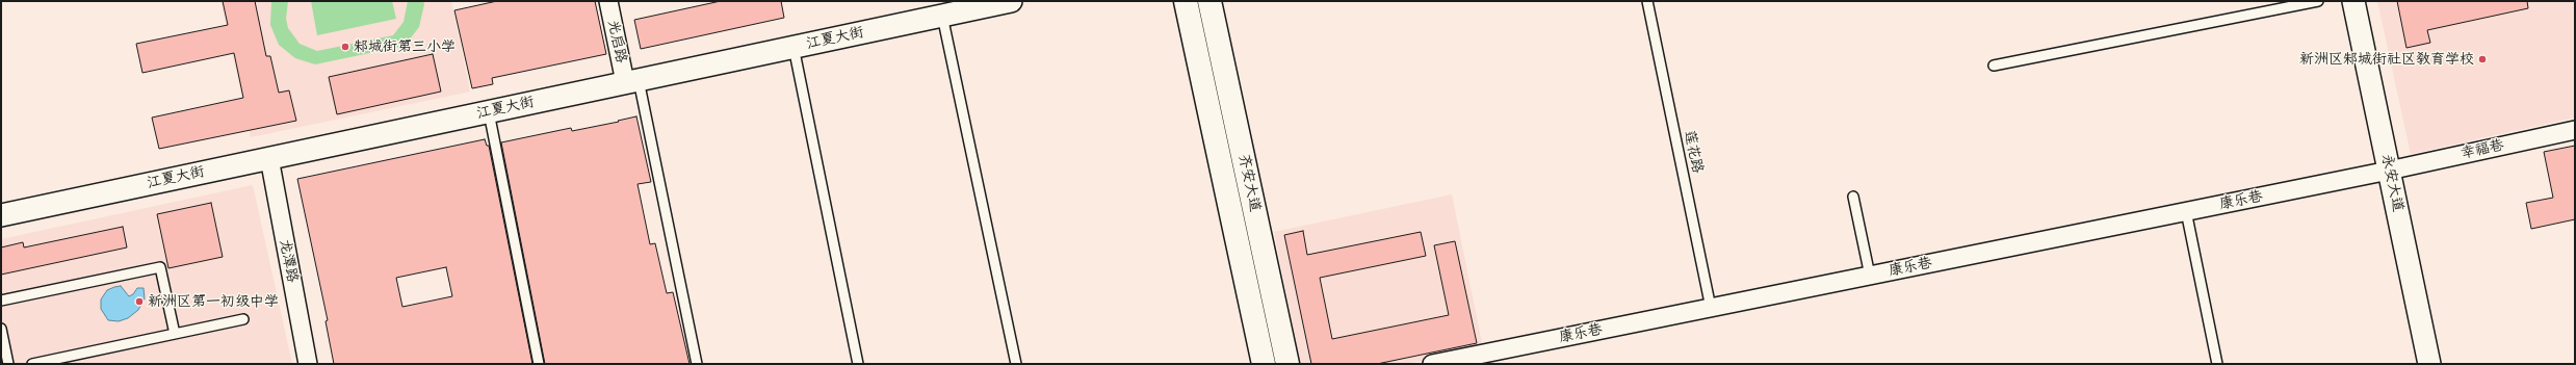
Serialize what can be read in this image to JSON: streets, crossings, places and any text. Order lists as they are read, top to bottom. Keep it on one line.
{"streets":{"main road":["齐安大道"],"street":["江夏大街","光启路","幸福巷","永安大道","康乐巷","龙潭路"],"lane":["莲花路"]},"crossings":[["江夏大街","光启路"],["江夏大街","龙潭路"],["幸福巷","永安大道"],["幸福巷","康乐巷"],["莲花路","康乐巷"],["永安大道","康乐巷"]],"places":["邾城街第三小学","新洲区邾城街社区教育学校","新洲区第一初级中学"]}
